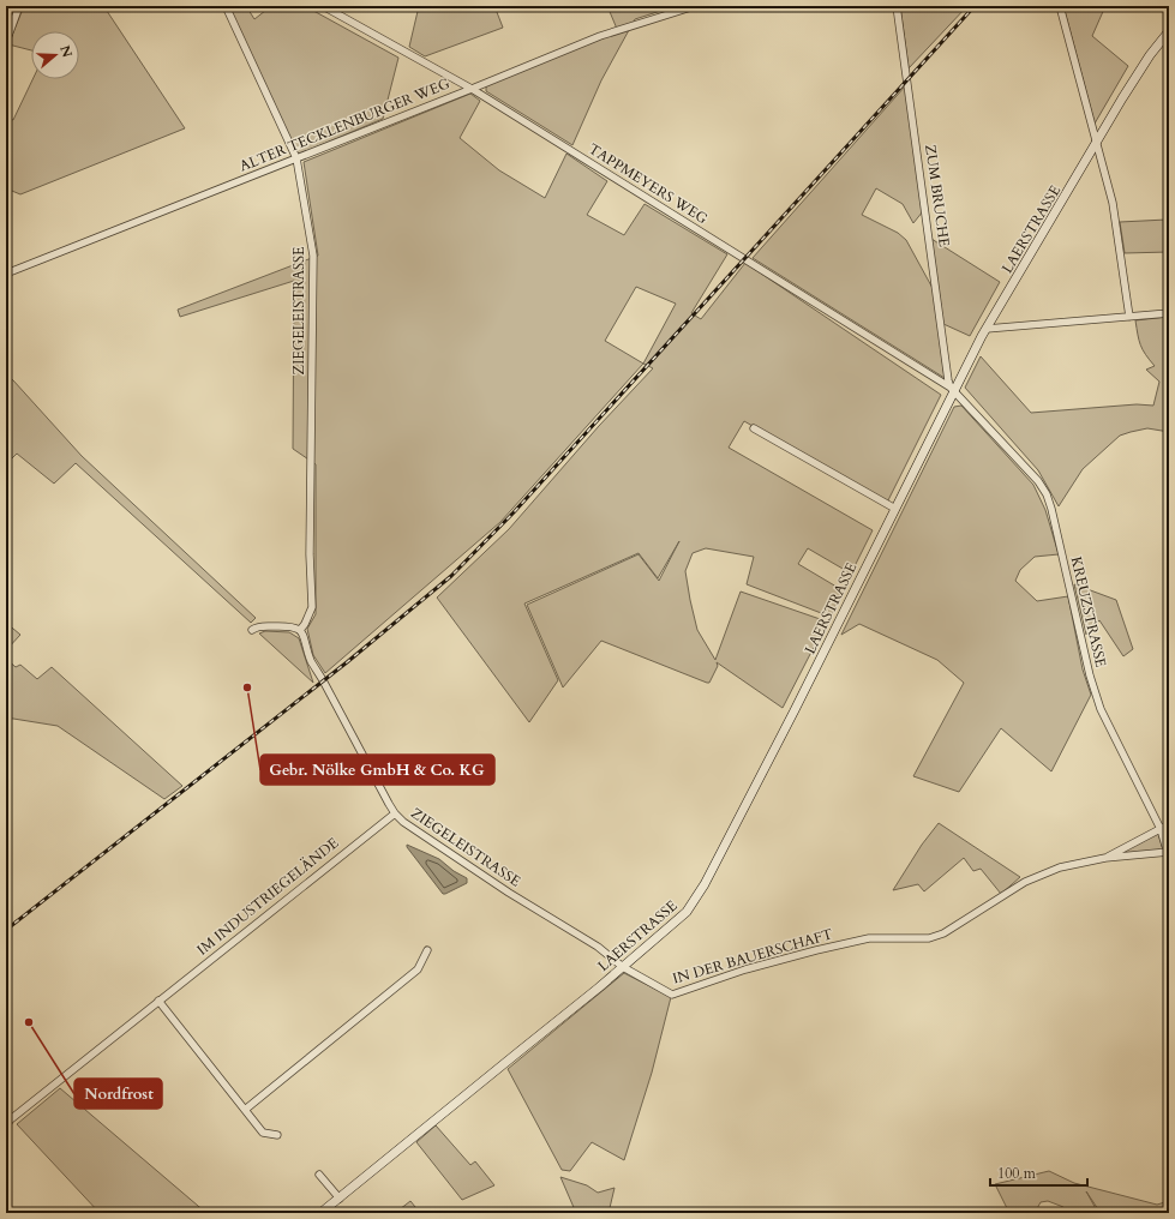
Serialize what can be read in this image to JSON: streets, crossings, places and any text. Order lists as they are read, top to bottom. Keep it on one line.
{"streets":{"main road":["LAERSTRASSE"],"street":["ALTER TECKLENBURGER WEG","TAPPMEYERS WEG","ZUM BRUCHE","ZIEGELEISTRASSE","KREUZSTRASSE","IM INDUSTRIEGELÄNDE","IN DER BAUERSCHAFT"]},"crossings":[["ALTER TECKLENBURGER WEG","TAPPMEYERS WEG"],["ALTER TECKLENBURGER WEG","ZIEGELEISTRASSE"],["TAPPMEYERS WEG","ZUM BRUCHE"],["TAPPMEYERS WEG","LAERSTRASSE"],["TAPPMEYERS WEG","KREUZSTRASSE"],["ZUM BRUCHE","LAERSTRASSE"],["ZUM BRUCHE","KREUZSTRASSE"],["LAERSTRASSE","ZIEGELEISTRASSE"],["LAERSTRASSE","KREUZSTRASSE"],["LAERSTRASSE","IN DER BAUERSCHAFT"],["ZIEGELEISTRASSE","IM INDUSTRIEGELÄNDE"],["ZIEGELEISTRASSE","IN DER BAUERSCHAFT"],["KREUZSTRASSE","IN DER BAUERSCHAFT"]],"places":["Gebr. Nölke GmbH & Co. KG","Nordfrost"],"scale_bar":"100 m","north":"right"}
